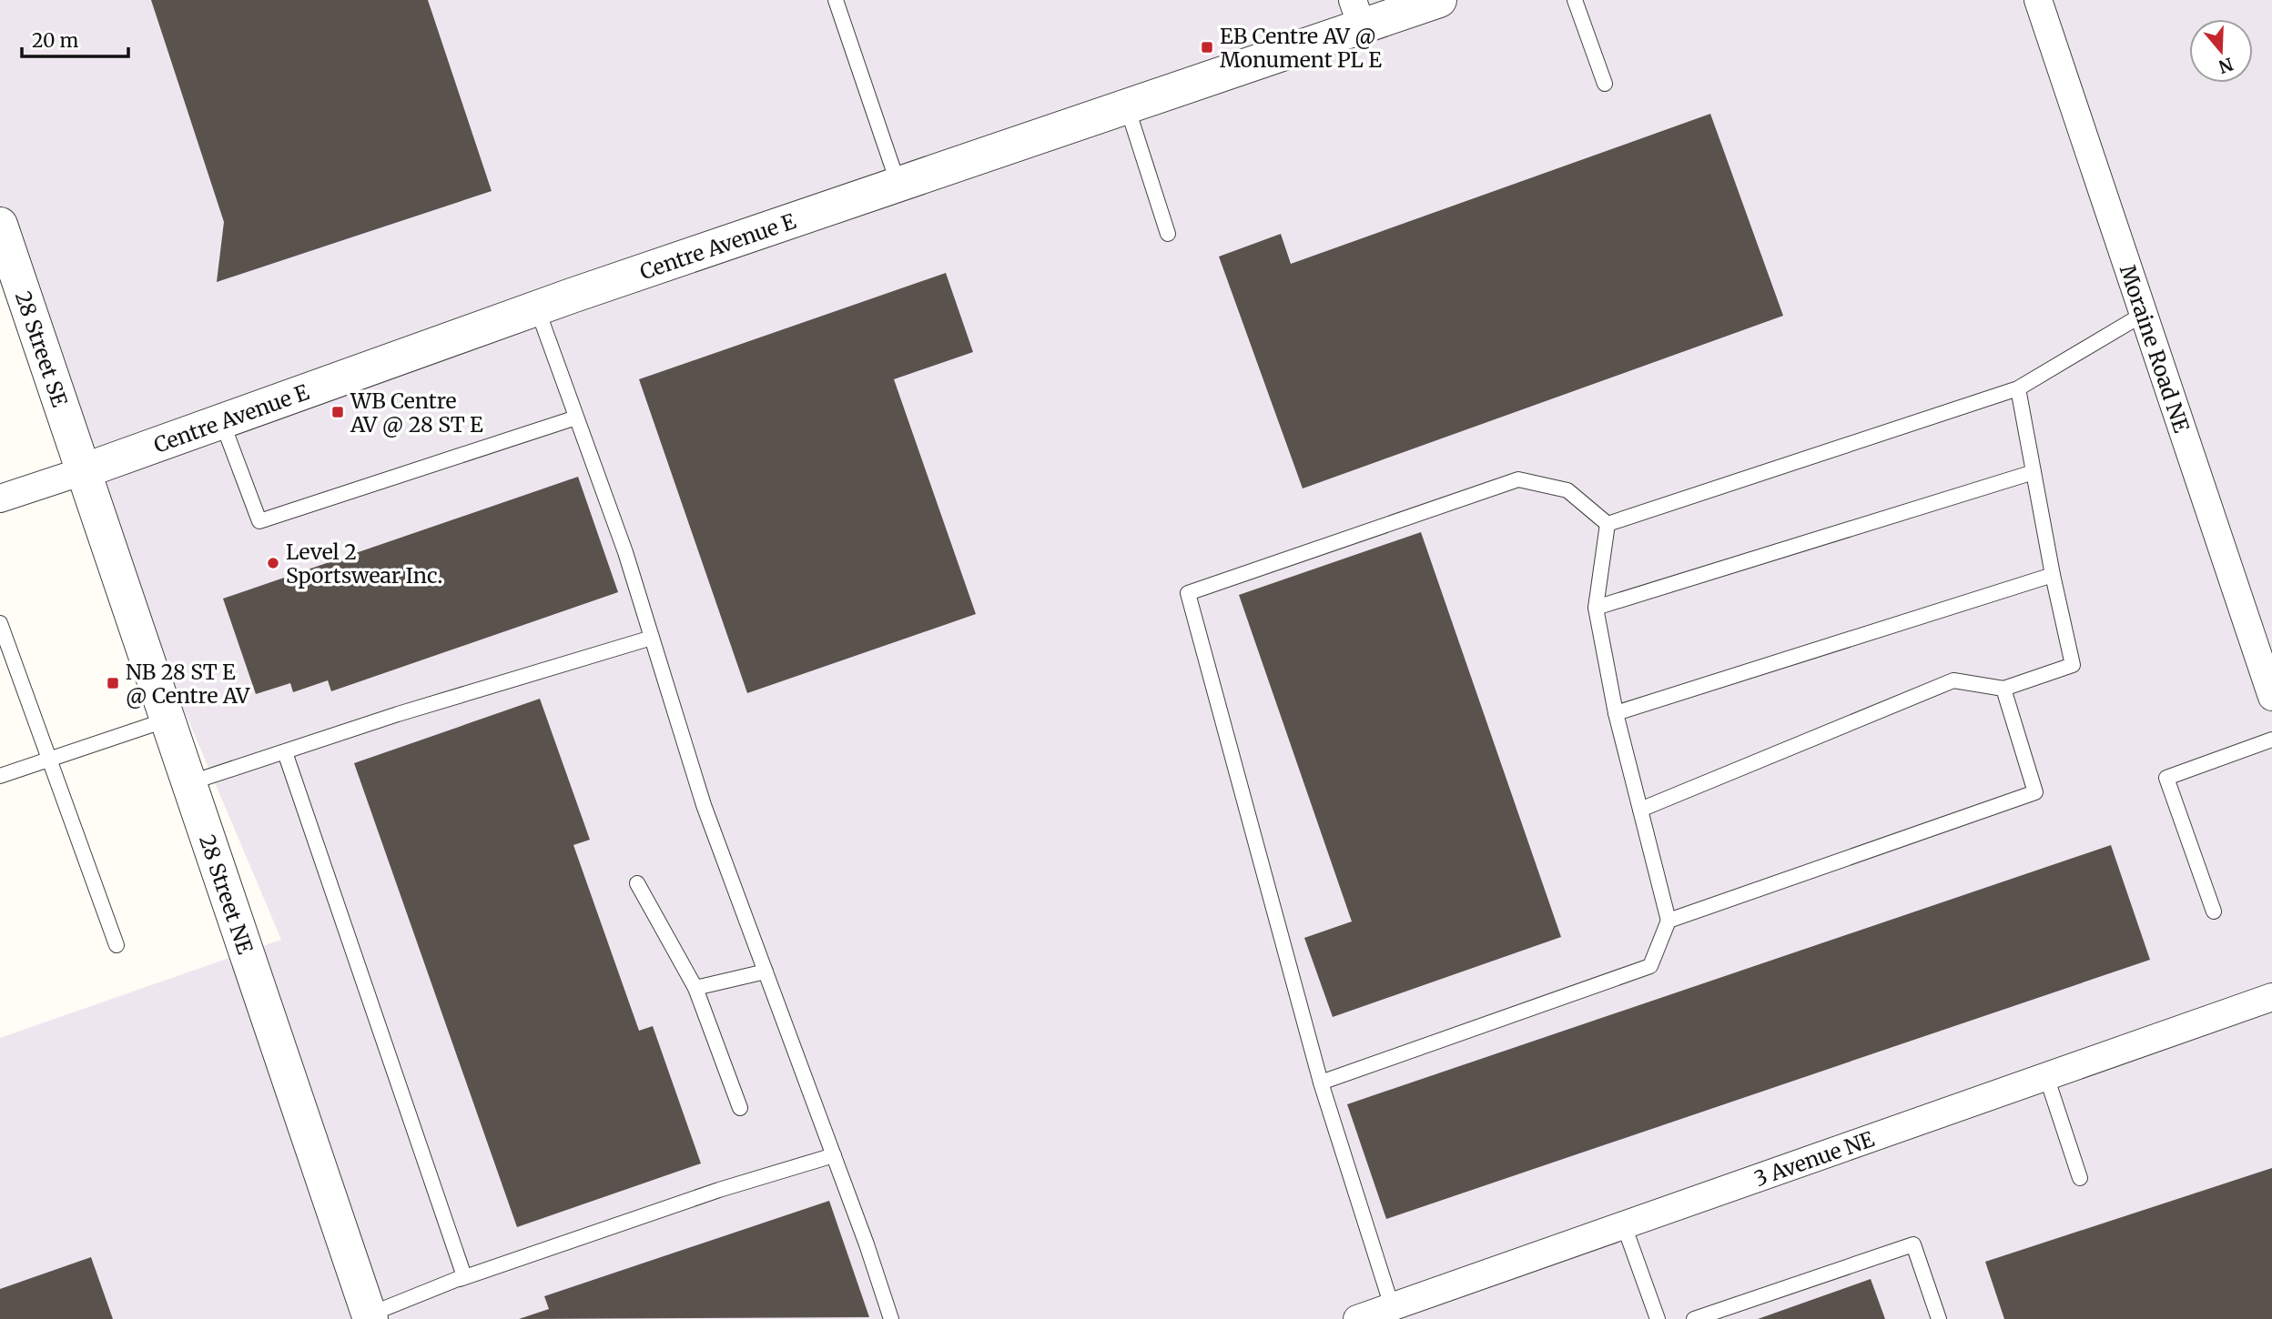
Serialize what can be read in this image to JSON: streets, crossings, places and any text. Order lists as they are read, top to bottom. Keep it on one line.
{"streets":{"street":["Centre Avenue E","28 Street SE","Moraine Road NE","28 Street NE","3 Avenue NE"]},"crossings":[["Centre Avenue E","28 Street SE"],["Centre Avenue E","28 Street NE"],["28 Street SE","28 Street NE"]],"places":{"transit":["EB Centre AV @ Monument PL E","WB Centre AV @ 28 ST E","NB 28 ST E @ Centre AV"],"other":["Level 2 Sportswear Inc."]},"scale_bar":"20 m","north":"bottom"}
